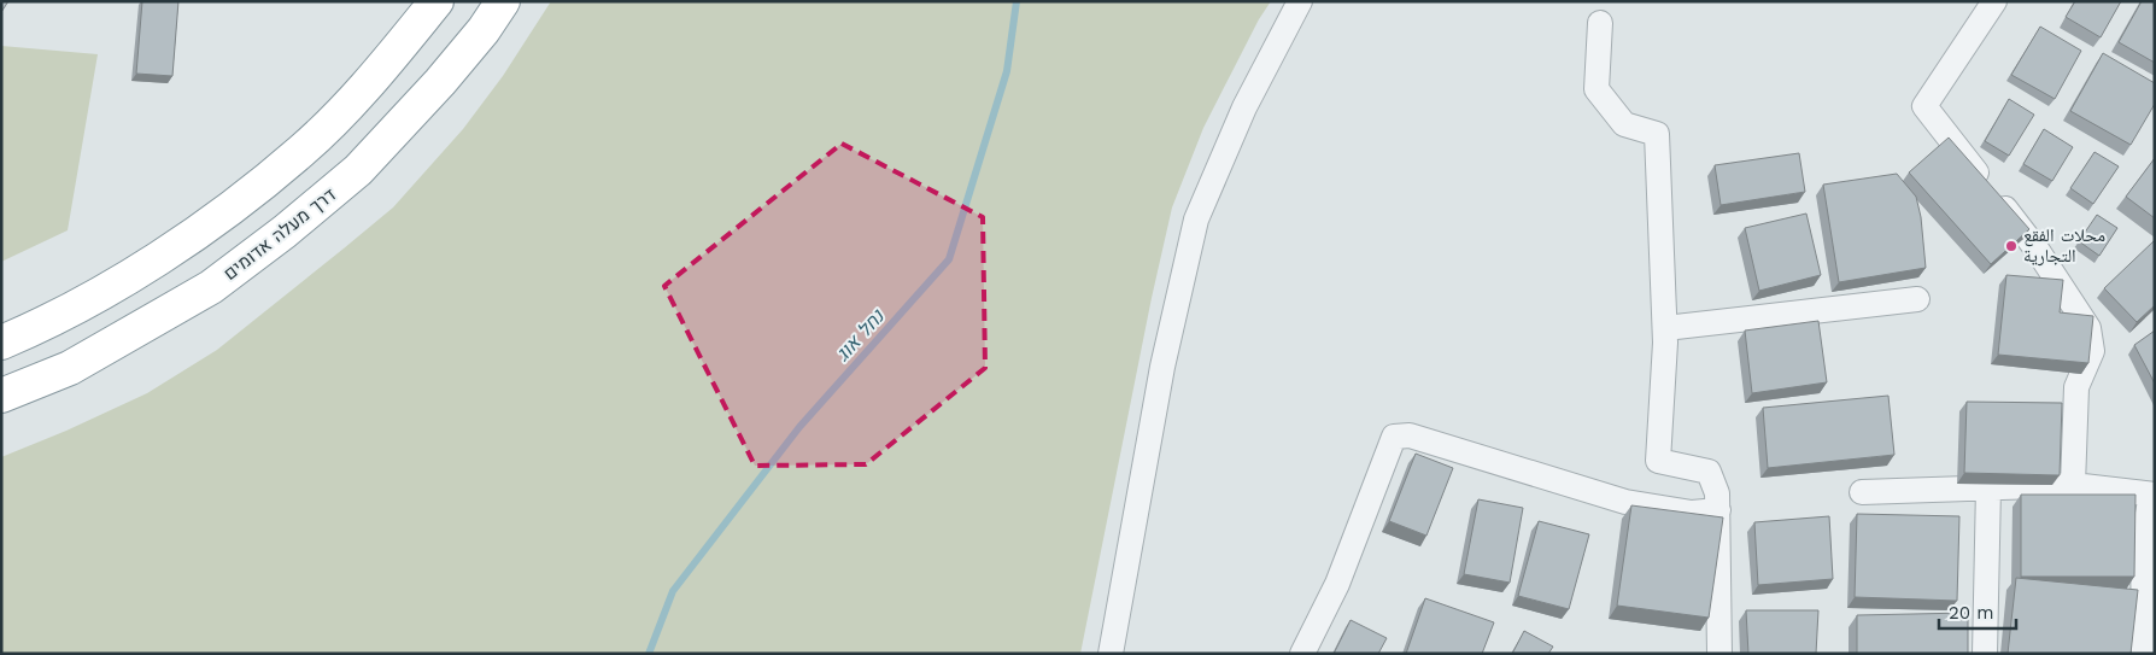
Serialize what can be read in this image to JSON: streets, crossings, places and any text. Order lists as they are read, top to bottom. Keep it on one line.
{"streets":{"highway":["דרך מעלה אדומים"]},"water":["נחל אוג"],"places":["محلات الفقع التجارية"],"scale_bar":"20 m"}
